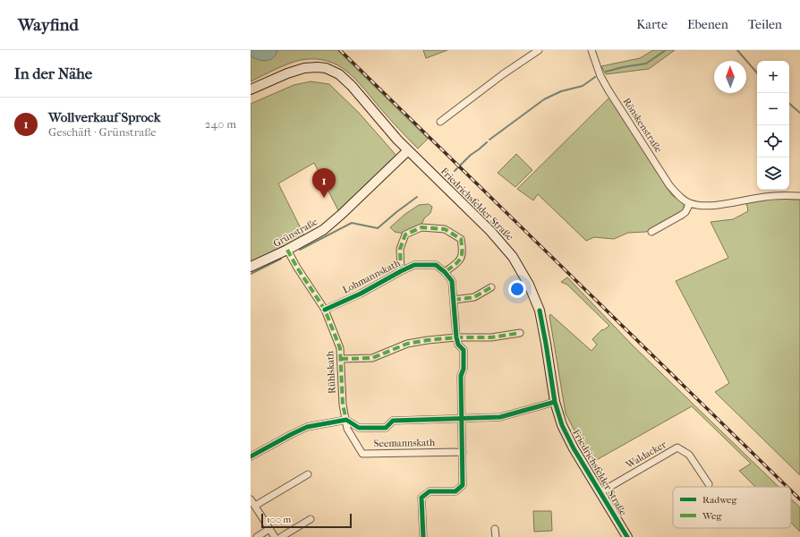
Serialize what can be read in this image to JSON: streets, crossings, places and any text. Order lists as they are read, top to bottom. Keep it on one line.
{"streets":{"main road":["Friedrichsfelder Straße","Grünstraße"],"street":["Rönskenstraße","Lohmannskath","Rühlskath","Seemannskath","Waldacker"]},"crossings":[["Friedrichsfelder Straße","Grünstraße"],["Friedrichsfelder Straße","Waldacker"],["Grünstraße","Rühlskath"],["Lohmannskath","Rühlskath"],["Rühlskath","Seemannskath"]],"legend":["Radweg","Weg"],"scale_bar":"100 m","north":"top","page":{"header":"Wayfind","nav":["Karte","Ebenen","Teilen"],"heading":"In der Nähe","map_buttons":["+","−"],"list":[{"mark":"1","name":"Wollverkauf Sprock","note":"Geschäft · Grünstraße","value":"240 m"}],"pins":"1","scale":"100 m"}}
